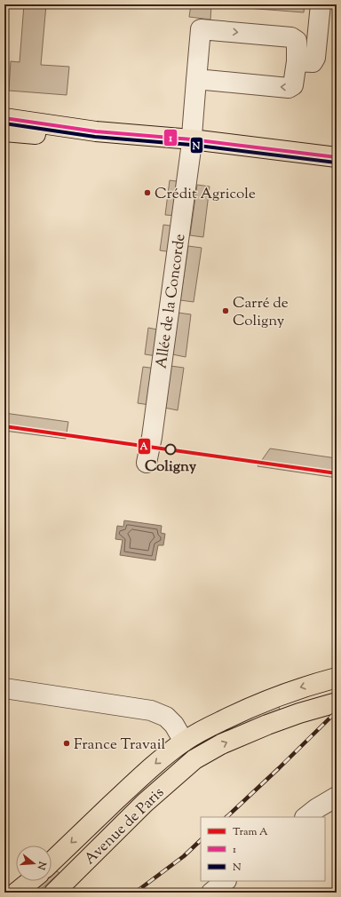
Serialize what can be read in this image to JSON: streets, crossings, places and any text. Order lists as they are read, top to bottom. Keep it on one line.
{"streets":{"main road":["Avenue de Paris"],"street":["Allée de la Concorde"]},"places":["Crédit Agricole","Carré de Coligny","Coligny","France Travail"],"lines":["transit line 1","transit line N","tram line A"],"legend":["Tram A","1","N"],"north":"right"}
